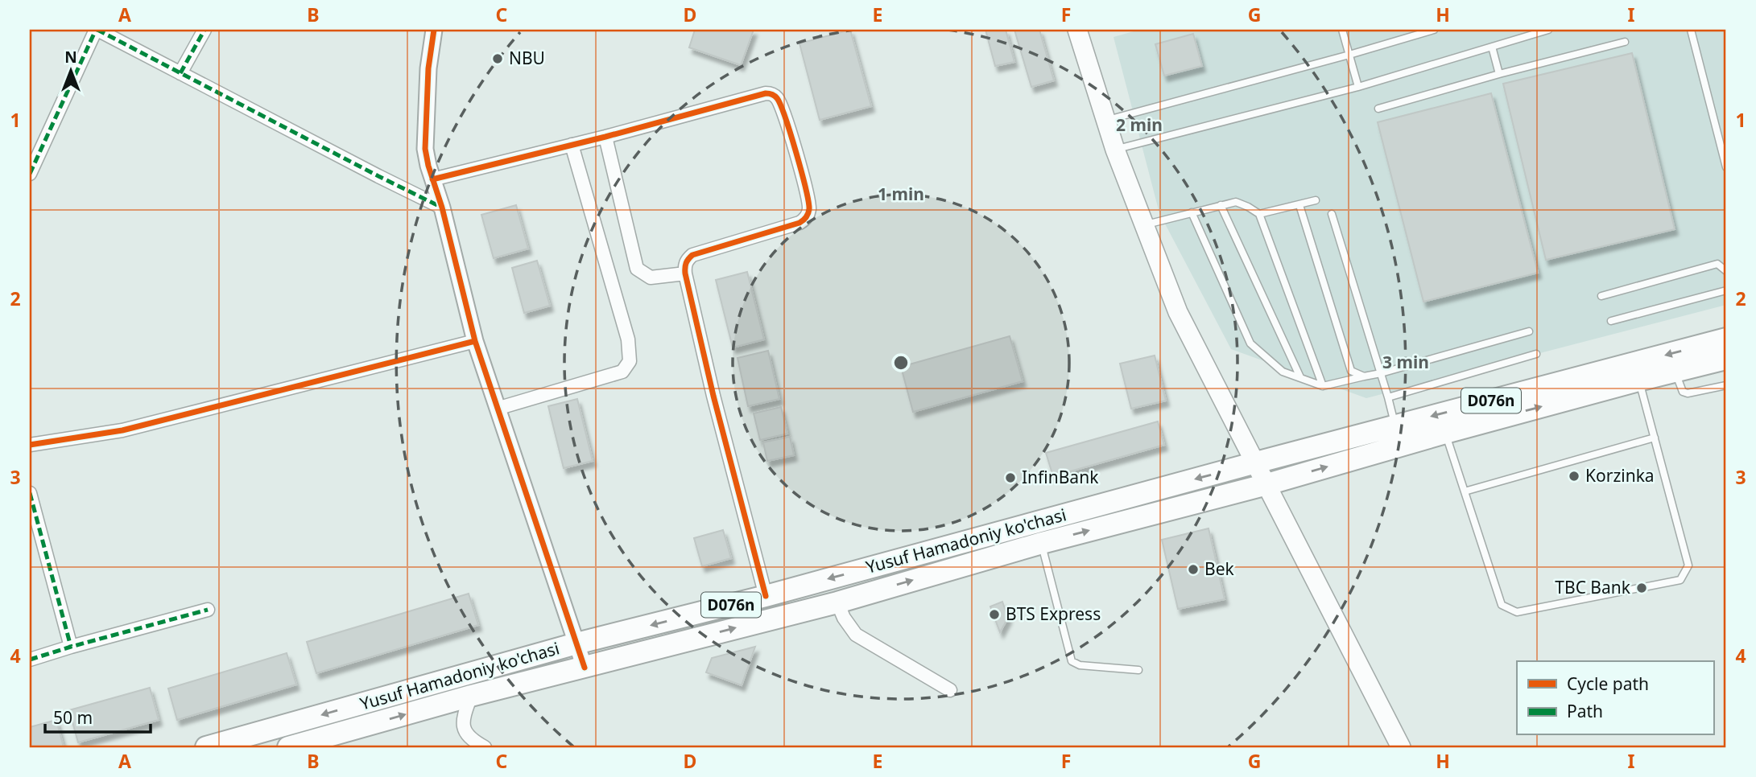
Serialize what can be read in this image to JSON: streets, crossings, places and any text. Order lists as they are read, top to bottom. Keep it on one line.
{"streets":{"main road":["D076n","Yusuf Hamadoniy ko'chasi"]},"places":["NBU","Korzinka","InfinBank","Bek","TBC Bank","BTS Express"],"legend":["Cycle path","Path"],"scale_bar":"50 m","north":"top","grid":{"columns":["A","B","C","D","E","F","G","H","I"],"rows":["1","2","3","4"]},"rings":["2 min","1 min","3 min"]}
